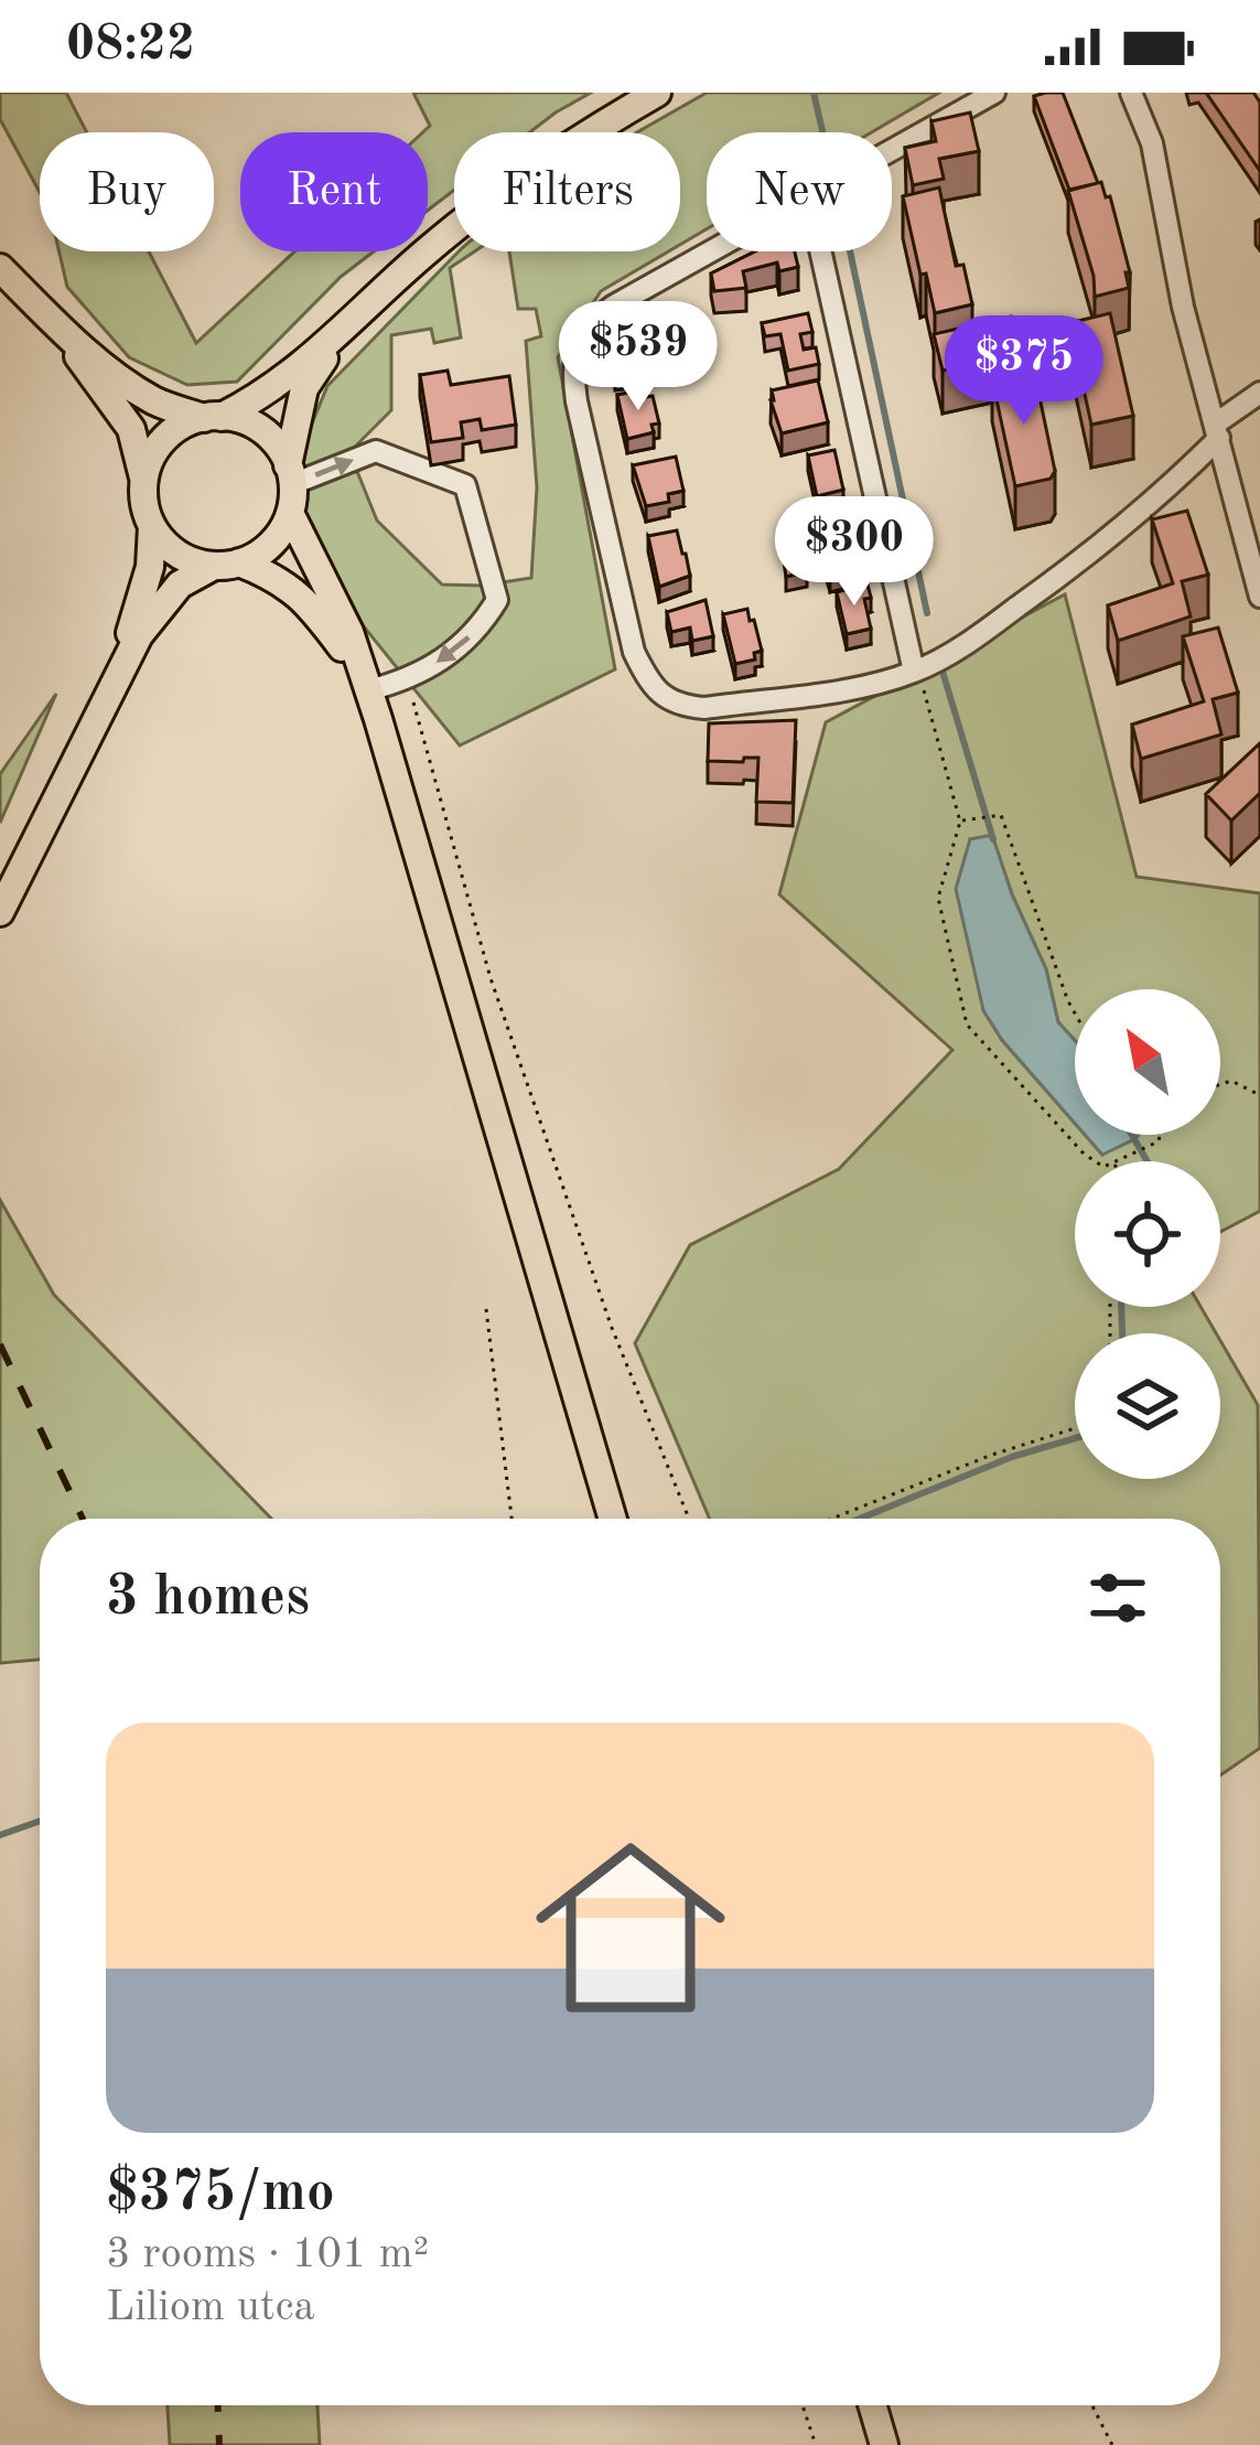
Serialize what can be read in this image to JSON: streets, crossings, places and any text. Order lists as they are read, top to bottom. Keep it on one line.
{"north":"top left","page":{"status":"08:22","chip":["Buy","Rent","Filters","New"],"price":["$539","$375","$300"],"heading":"3 homes","list":[{"name":"$375/mo","note":"3 rooms · 101 m² · Liliom utca"}]}}
